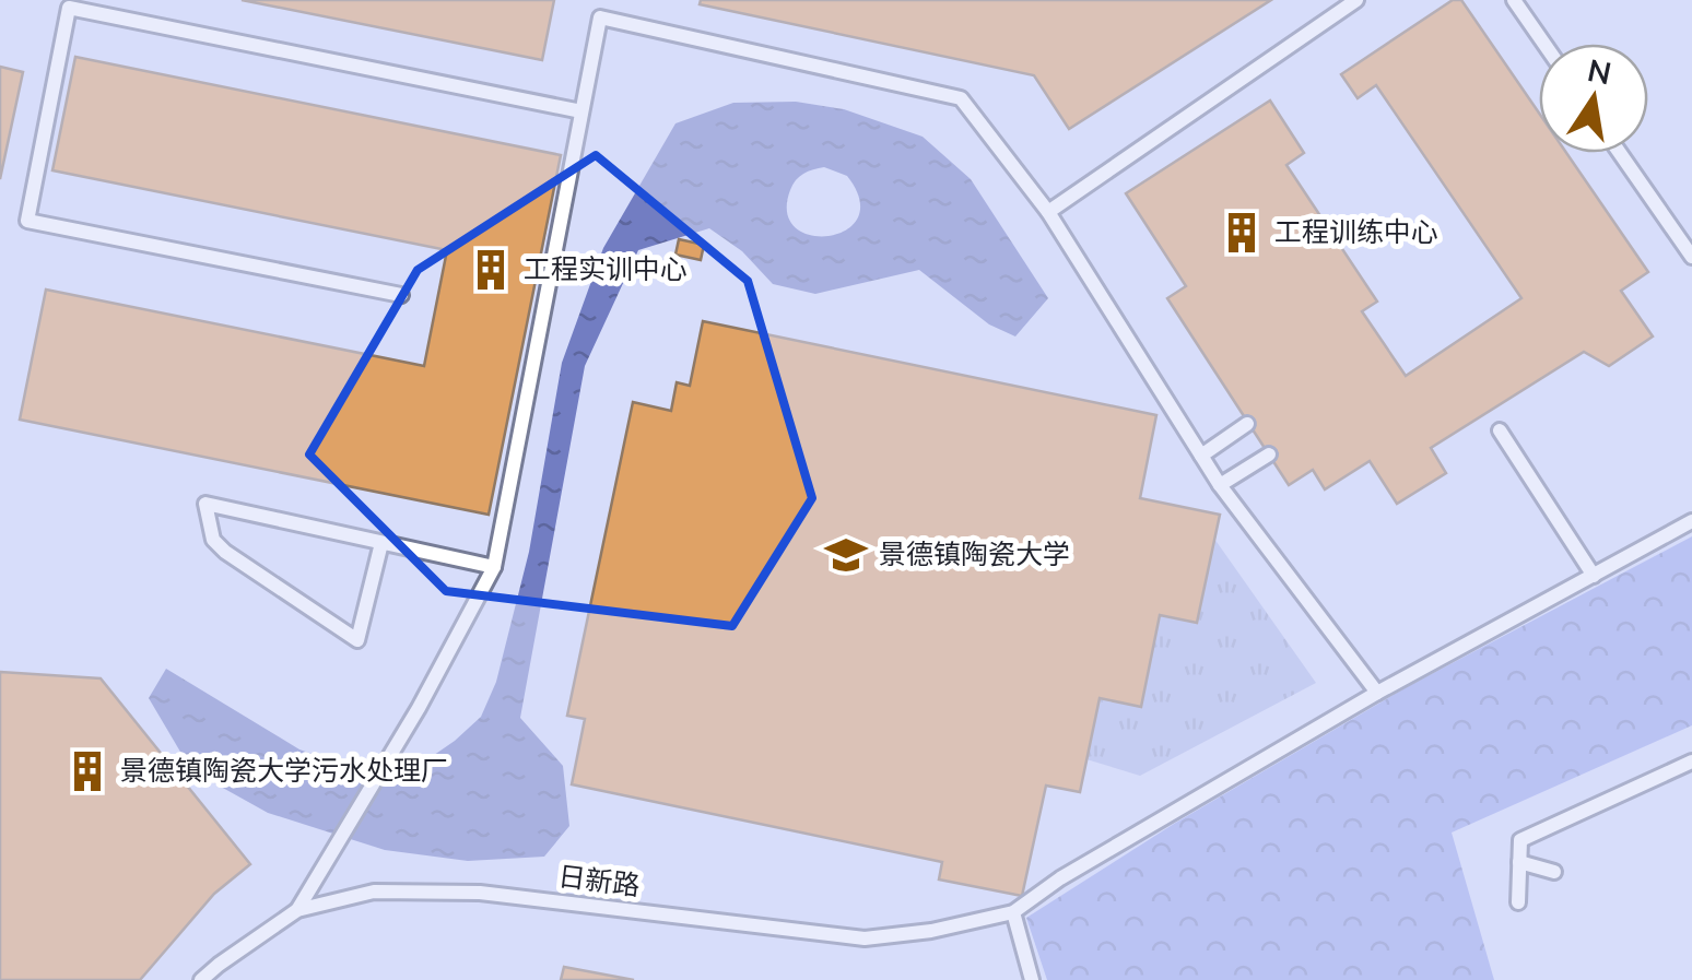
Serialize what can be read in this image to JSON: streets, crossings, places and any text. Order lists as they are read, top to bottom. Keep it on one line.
{"streets":{"lane":["日新路"]},"places":{"building":["工程训练中心","工程实训中心","景德镇陶瓷大学污水处理厂"],"school or university":["景德镇陶瓷大学"]},"north":"top"}
